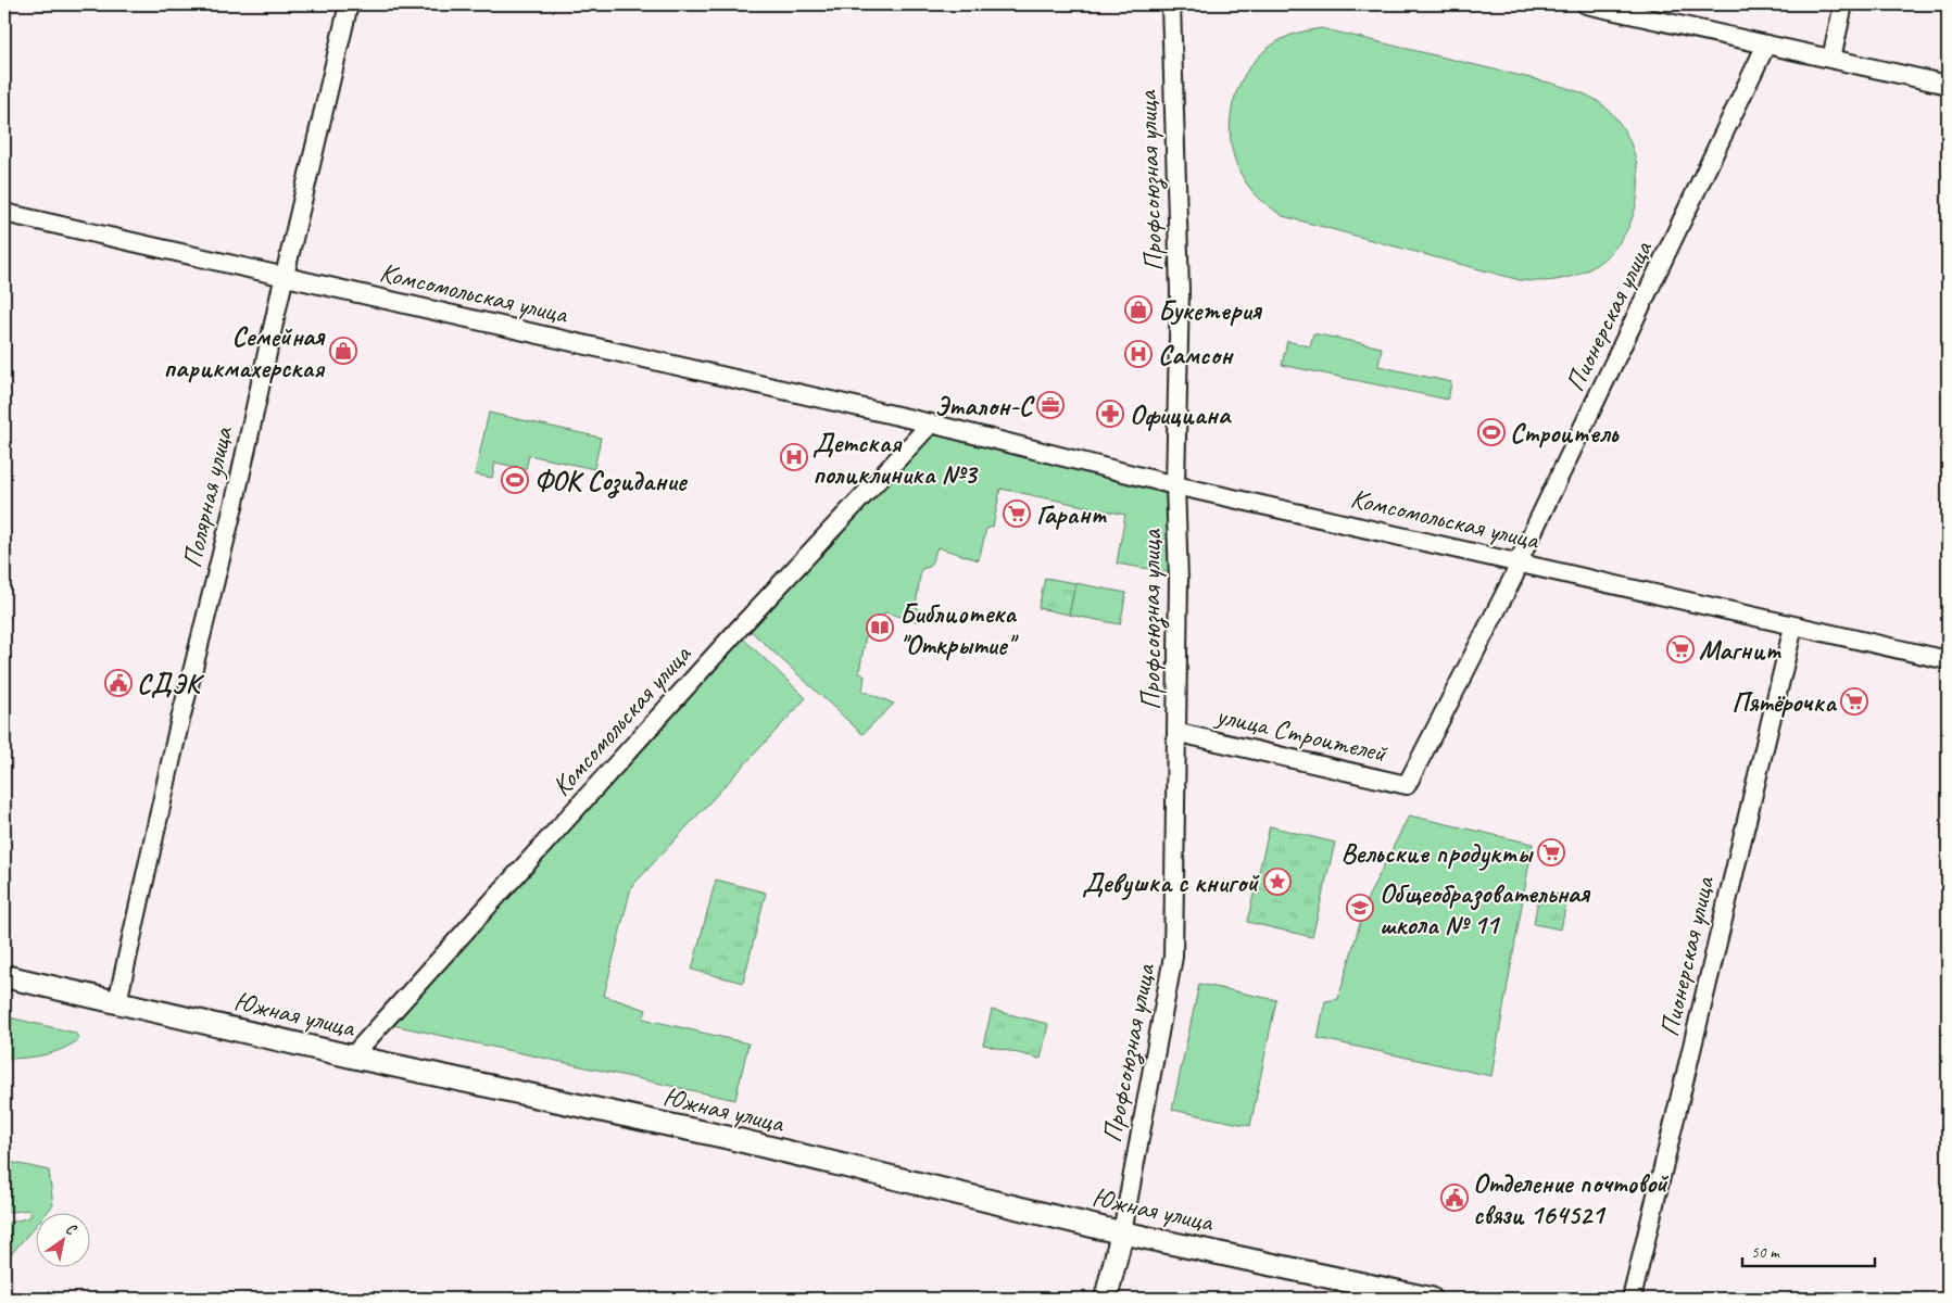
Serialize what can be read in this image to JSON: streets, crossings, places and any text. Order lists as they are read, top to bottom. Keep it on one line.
{"streets":{"main road":["Южная улица"],"street":["Профсоюзная улица","Комсомольская улица","Пионерская улица","Полярная улица","улица Строителей"]},"crossings":[["Профсоюзная улица","Комсомольская улица"],["Профсоюзная улица","Южная улица"],["Комсомольская улица","Пионерская улица"],["Комсомольская улица","Полярная улица"],["Комсомольская улица","Южная улица"],["Пионерская улица","улица Строителей"],["Полярная улица","Южная улица"]],"places":{"shop":["Букетерия","Семейная парикмахерская"],"hospital":["Самсон","Детская поликлиника №3"],"office":["Эталон-С"],"pharmacy":["Официана"],"sports":["Строитель","ФОК Созидание"],"supermarket":["Гарант","Магнит","Пятёрочка","Вельские продукты"],"library":["Библиотека \"Открытие\""],"public building":["СДЭК","Отделение почтовой связи 164521"],"place":["Девушка с книгой"],"school or university":["Общеобразовательная школа № 11"]},"scale_bar":"50 m","north":"top right"}
